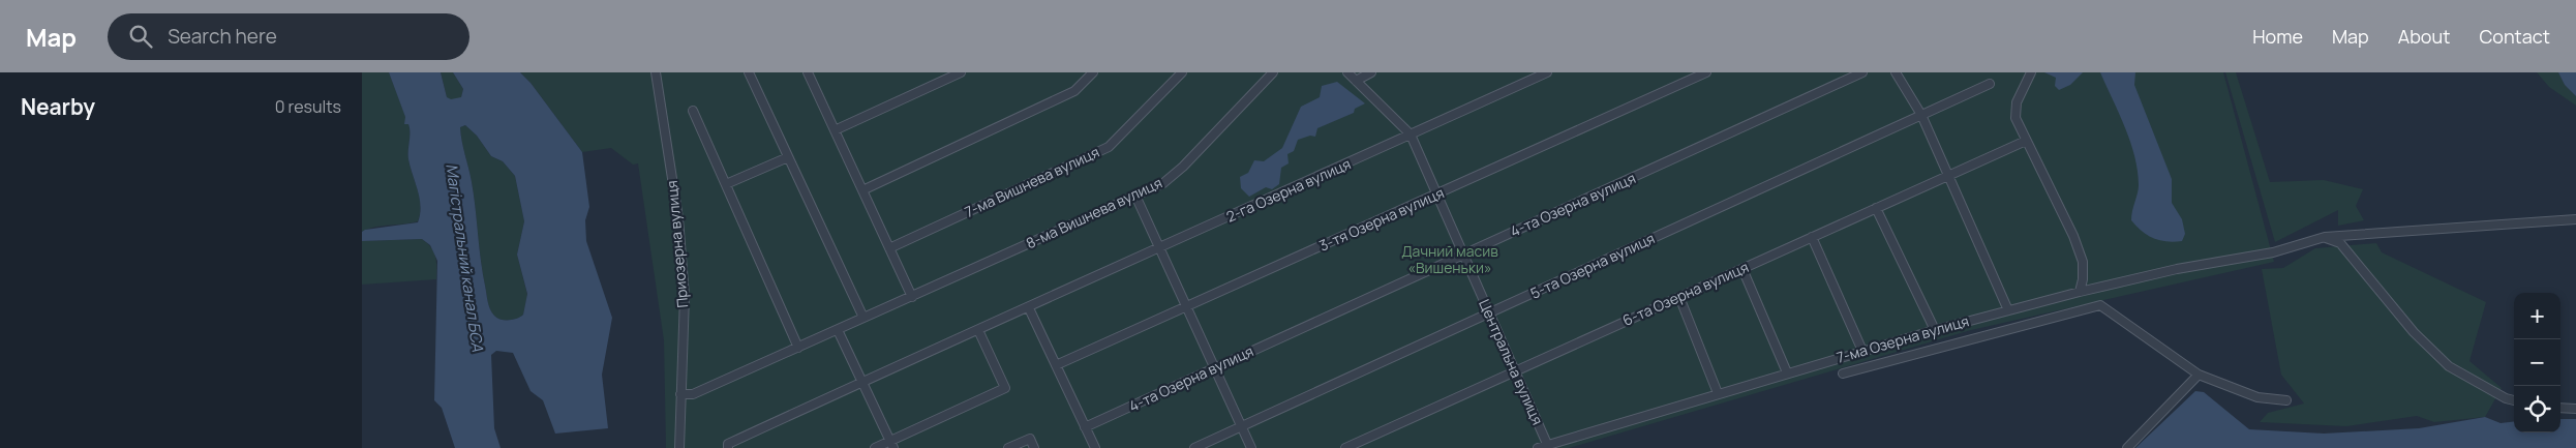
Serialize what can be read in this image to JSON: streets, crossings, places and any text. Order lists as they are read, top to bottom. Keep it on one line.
{"streets":{"street":["7-ма Вишнева вулиця","2-га Озерна вулиця","4-та Озерна вулиця","8-ма Вишнева вулиця","3-тя Озерна вулиця","Приозерна вулиця","5-та Озерна вулиця","6-та Озерна вулиця","7-ма Озерна вулиця","Центральна вулиця"]},"crossings":[["2-га Озерна вулиця","Центральна вулиця"],["4-та Озерна вулиця","Центральна вулиця"],["8-ма Вишнева вулиця","Приозерна вулиця"],["3-тя Озерна вулиця","Центральна вулиця"],["5-та Озерна вулиця","Центральна вулиця"],["6-та Озерна вулиця","Центральна вулиця"],["7-ма Озерна вулиця","Центральна вулиця"]],"water":["Магістральний канал БСА"],"parks":["Дачний масив «Вишеньки»"],"page":{"header":"Map","search":"Search here","nav":["Home","Map","About","Contact"],"heading":["Nearby","0 results"],"map_buttons":["+","−"]}}
